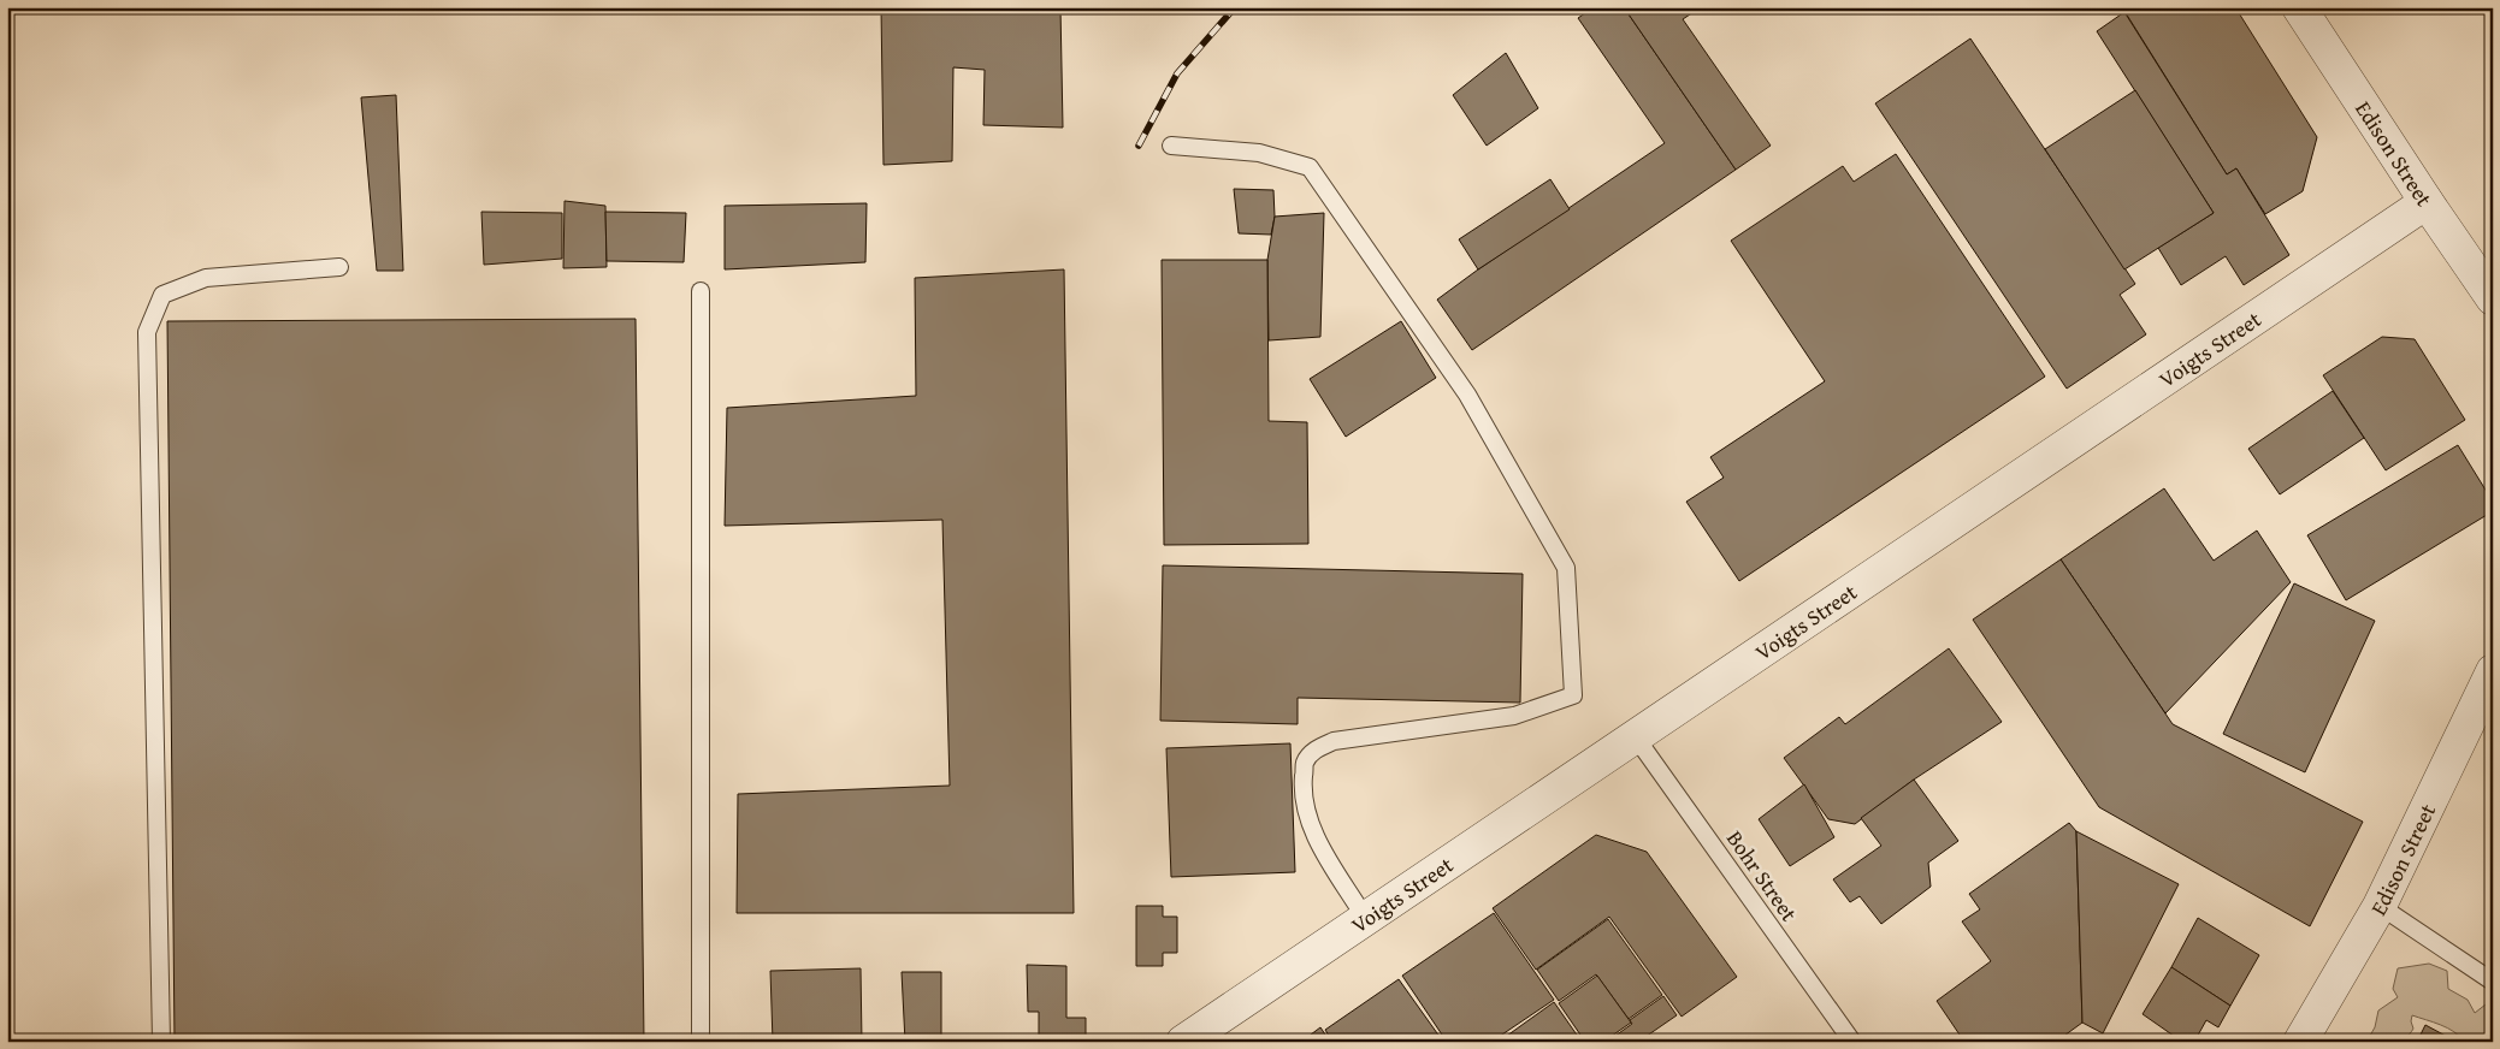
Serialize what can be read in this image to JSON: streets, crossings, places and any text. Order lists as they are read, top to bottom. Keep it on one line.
{"streets":{"street":["Edison Street","Voigts Street"],"lane":["Bohr Street"]},"crossings":[["Edison Street","Voigts Street"],["Voigts Street","Bohr Street"]]}
